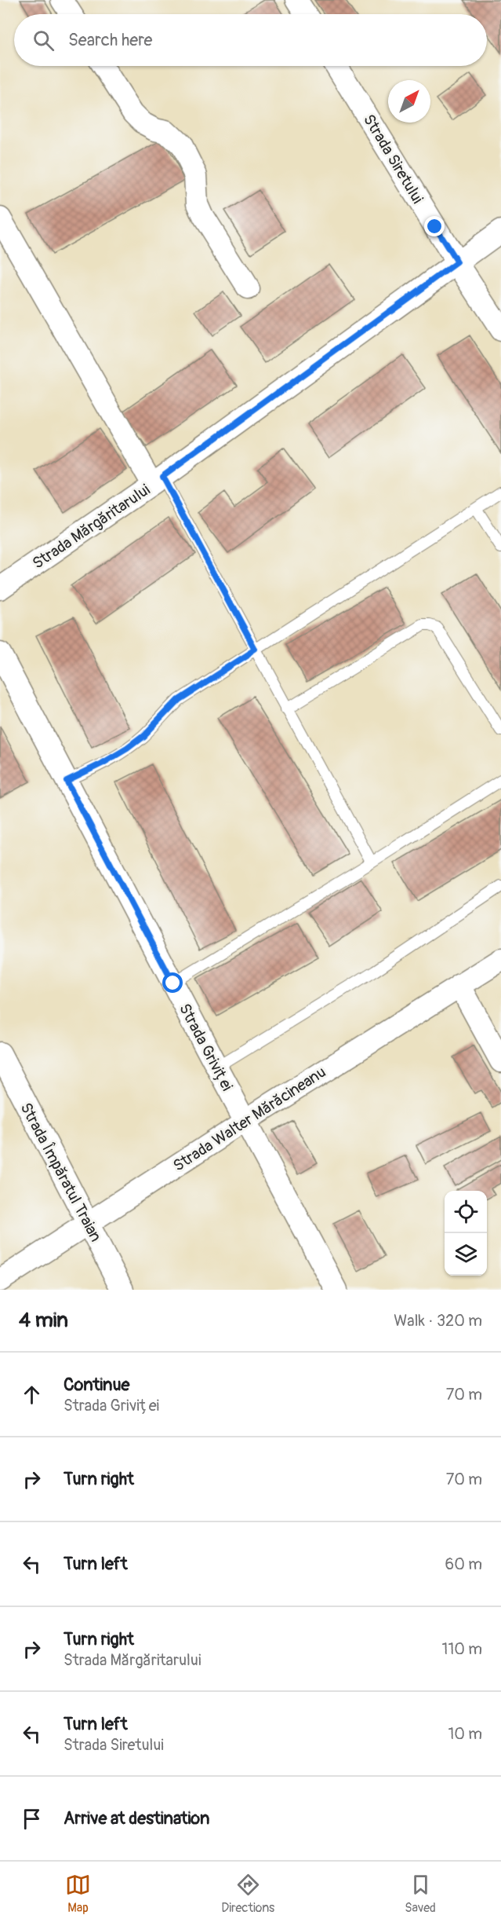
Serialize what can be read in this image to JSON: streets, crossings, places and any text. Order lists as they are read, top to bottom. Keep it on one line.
{"streets":{"street":["Strada Siretului","Strada Mărgăritarului","Strada Griviței","Strada Walter Mărăcineanu","Strada Împăratul Traian"]},"crossings":[["Strada Siretului","Strada Mărgăritarului"],["Strada Griviței","Strada Walter Mărăcineanu"],["Strada Walter Mărăcineanu","Strada Împăratul Traian"]],"north":"top right","page":{"search":"Search here","heading":["4 min","Walk · 320 m"],"list":[["Continue","Strada Griviței","70 m"],["Turn right","70 m"],["Turn left","60 m"],["Turn right","Strada Mărgăritarului","110 m"],["Turn left","Strada Siretului","10 m"],"Arrive at destination"],"nav":["Map","Directions","Saved"]}}
